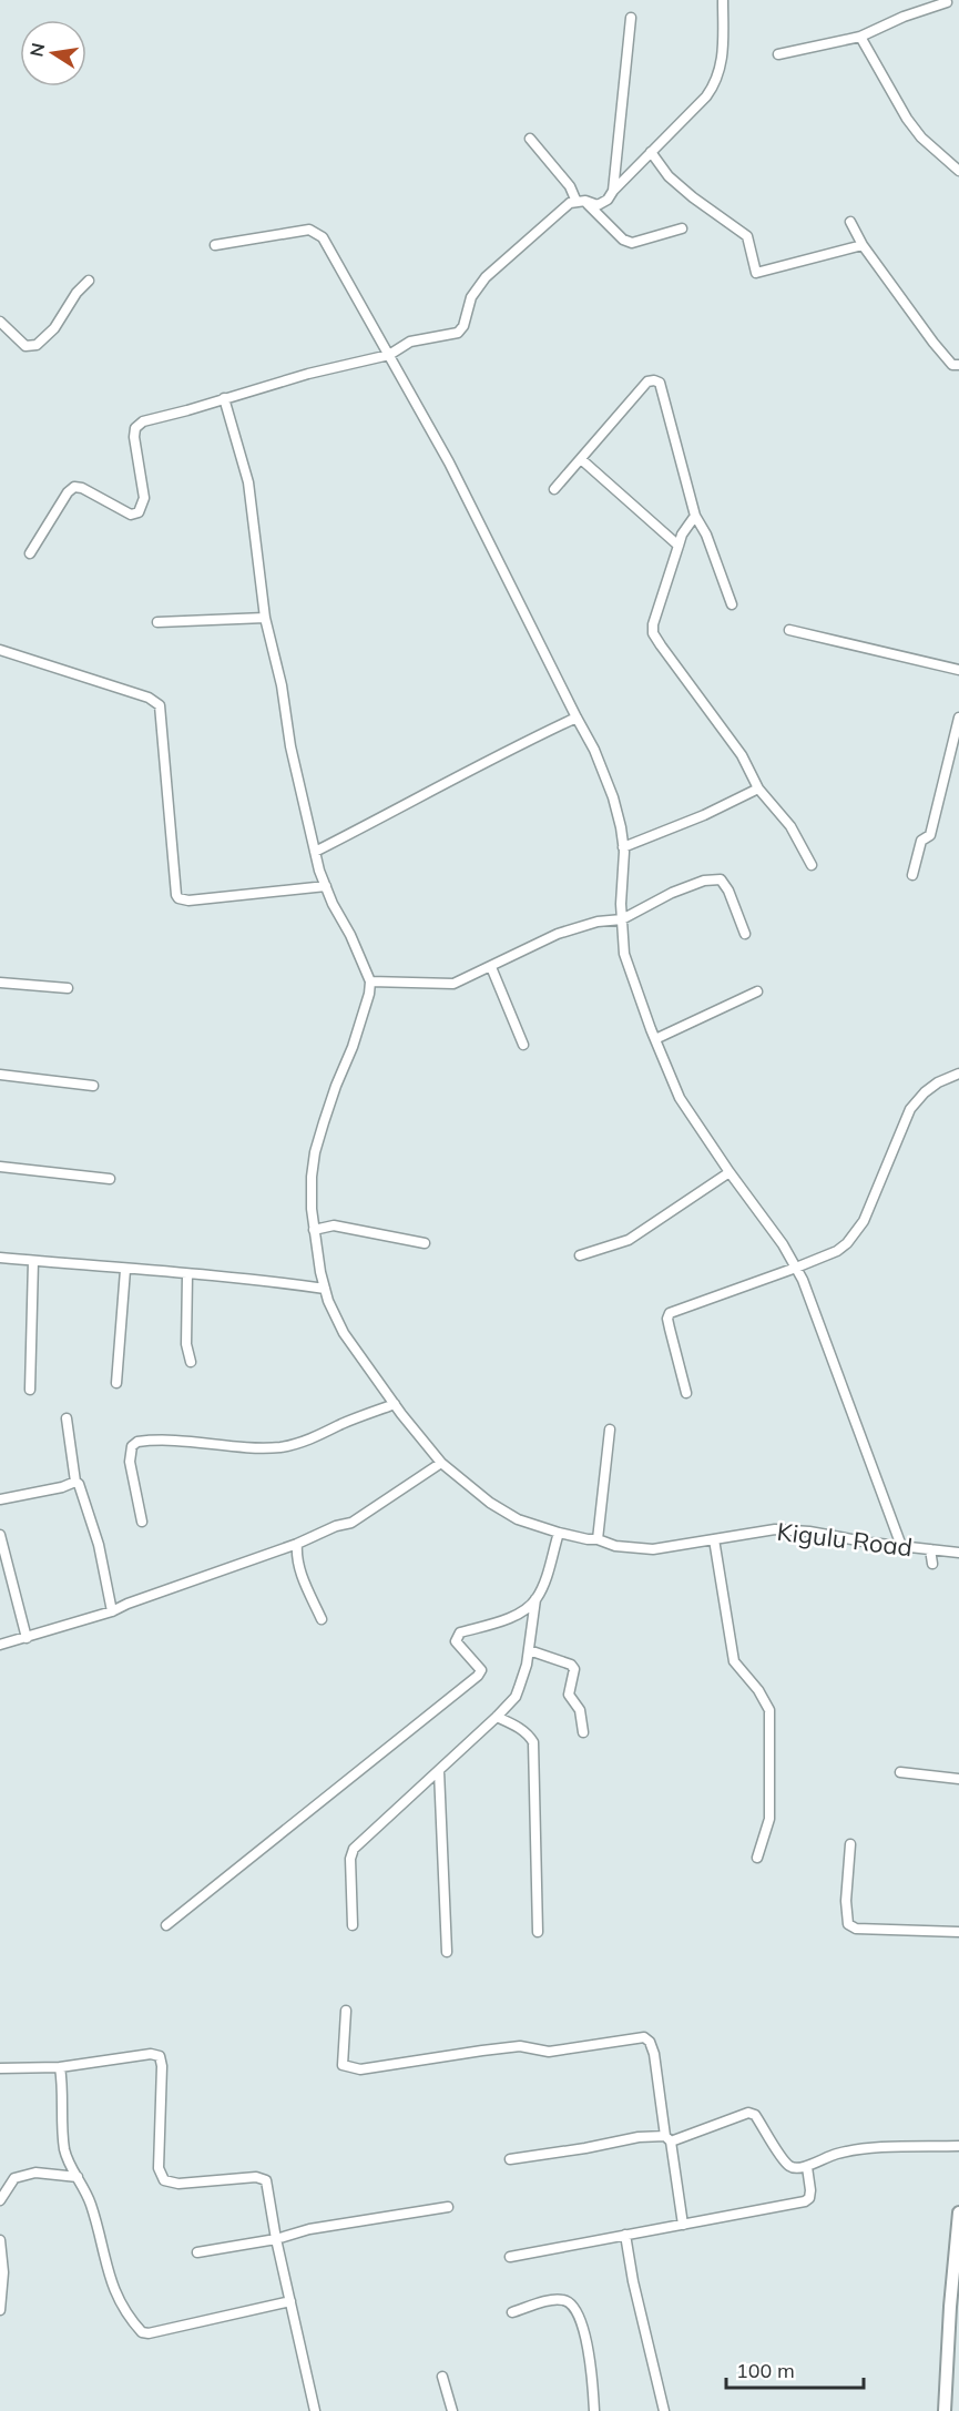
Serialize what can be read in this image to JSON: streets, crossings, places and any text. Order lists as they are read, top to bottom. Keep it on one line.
{"streets":{"street":["Kigulu Road"]},"scale_bar":"100 m","north":"left"}
